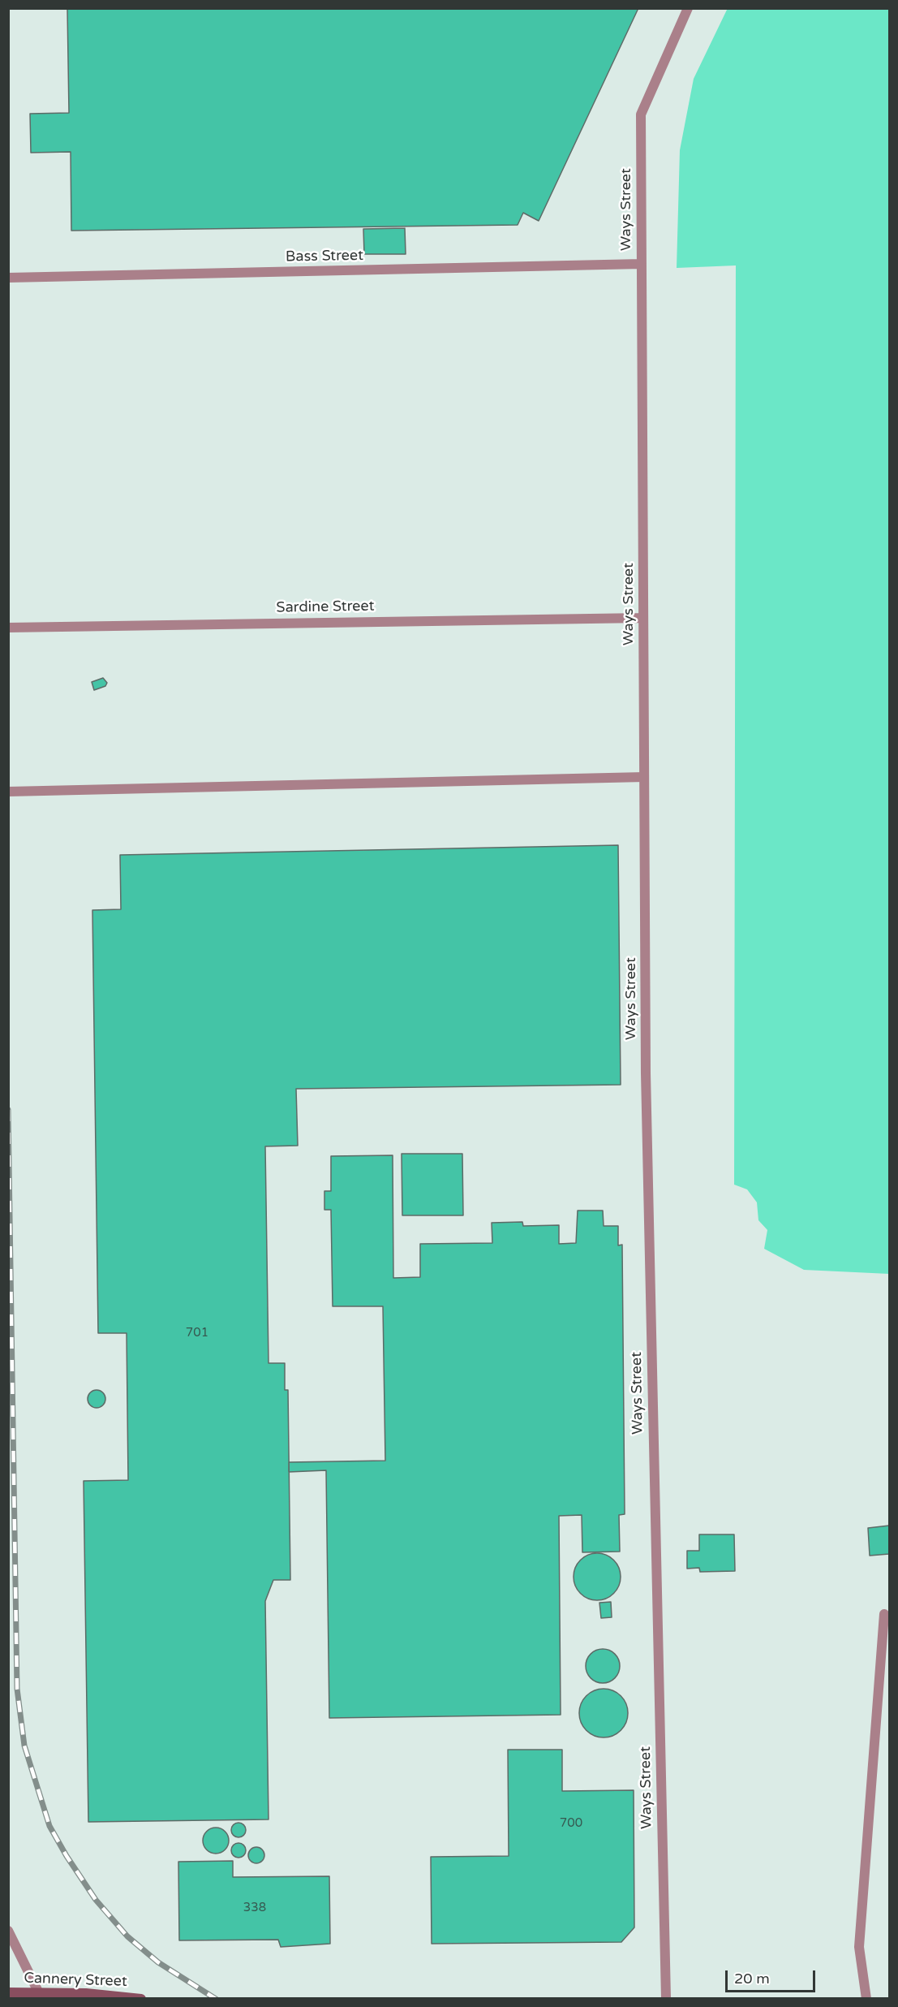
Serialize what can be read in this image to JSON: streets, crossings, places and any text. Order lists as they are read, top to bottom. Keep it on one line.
{"streets":{"street":["Ways Street","Bass Street","Sardine Street","Cannery Street"]},"crossings":[["Ways Street","Bass Street"],["Ways Street","Sardine Street"]],"house_numbers":["701","700","338"],"scale_bar":"20 m"}
